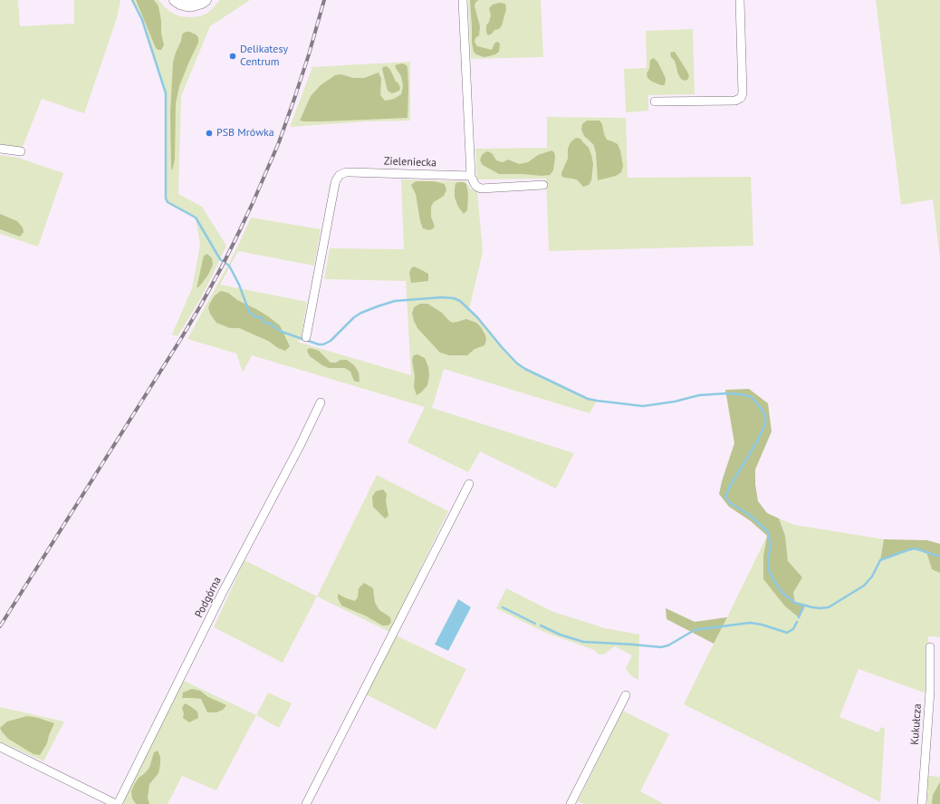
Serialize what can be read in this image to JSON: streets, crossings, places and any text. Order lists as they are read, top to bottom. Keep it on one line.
{"streets":{"street":["Zieleniecka","Podgórna","Kukułcza"]},"places":["Delikatesy Centrum","PSB Mrówka"]}
